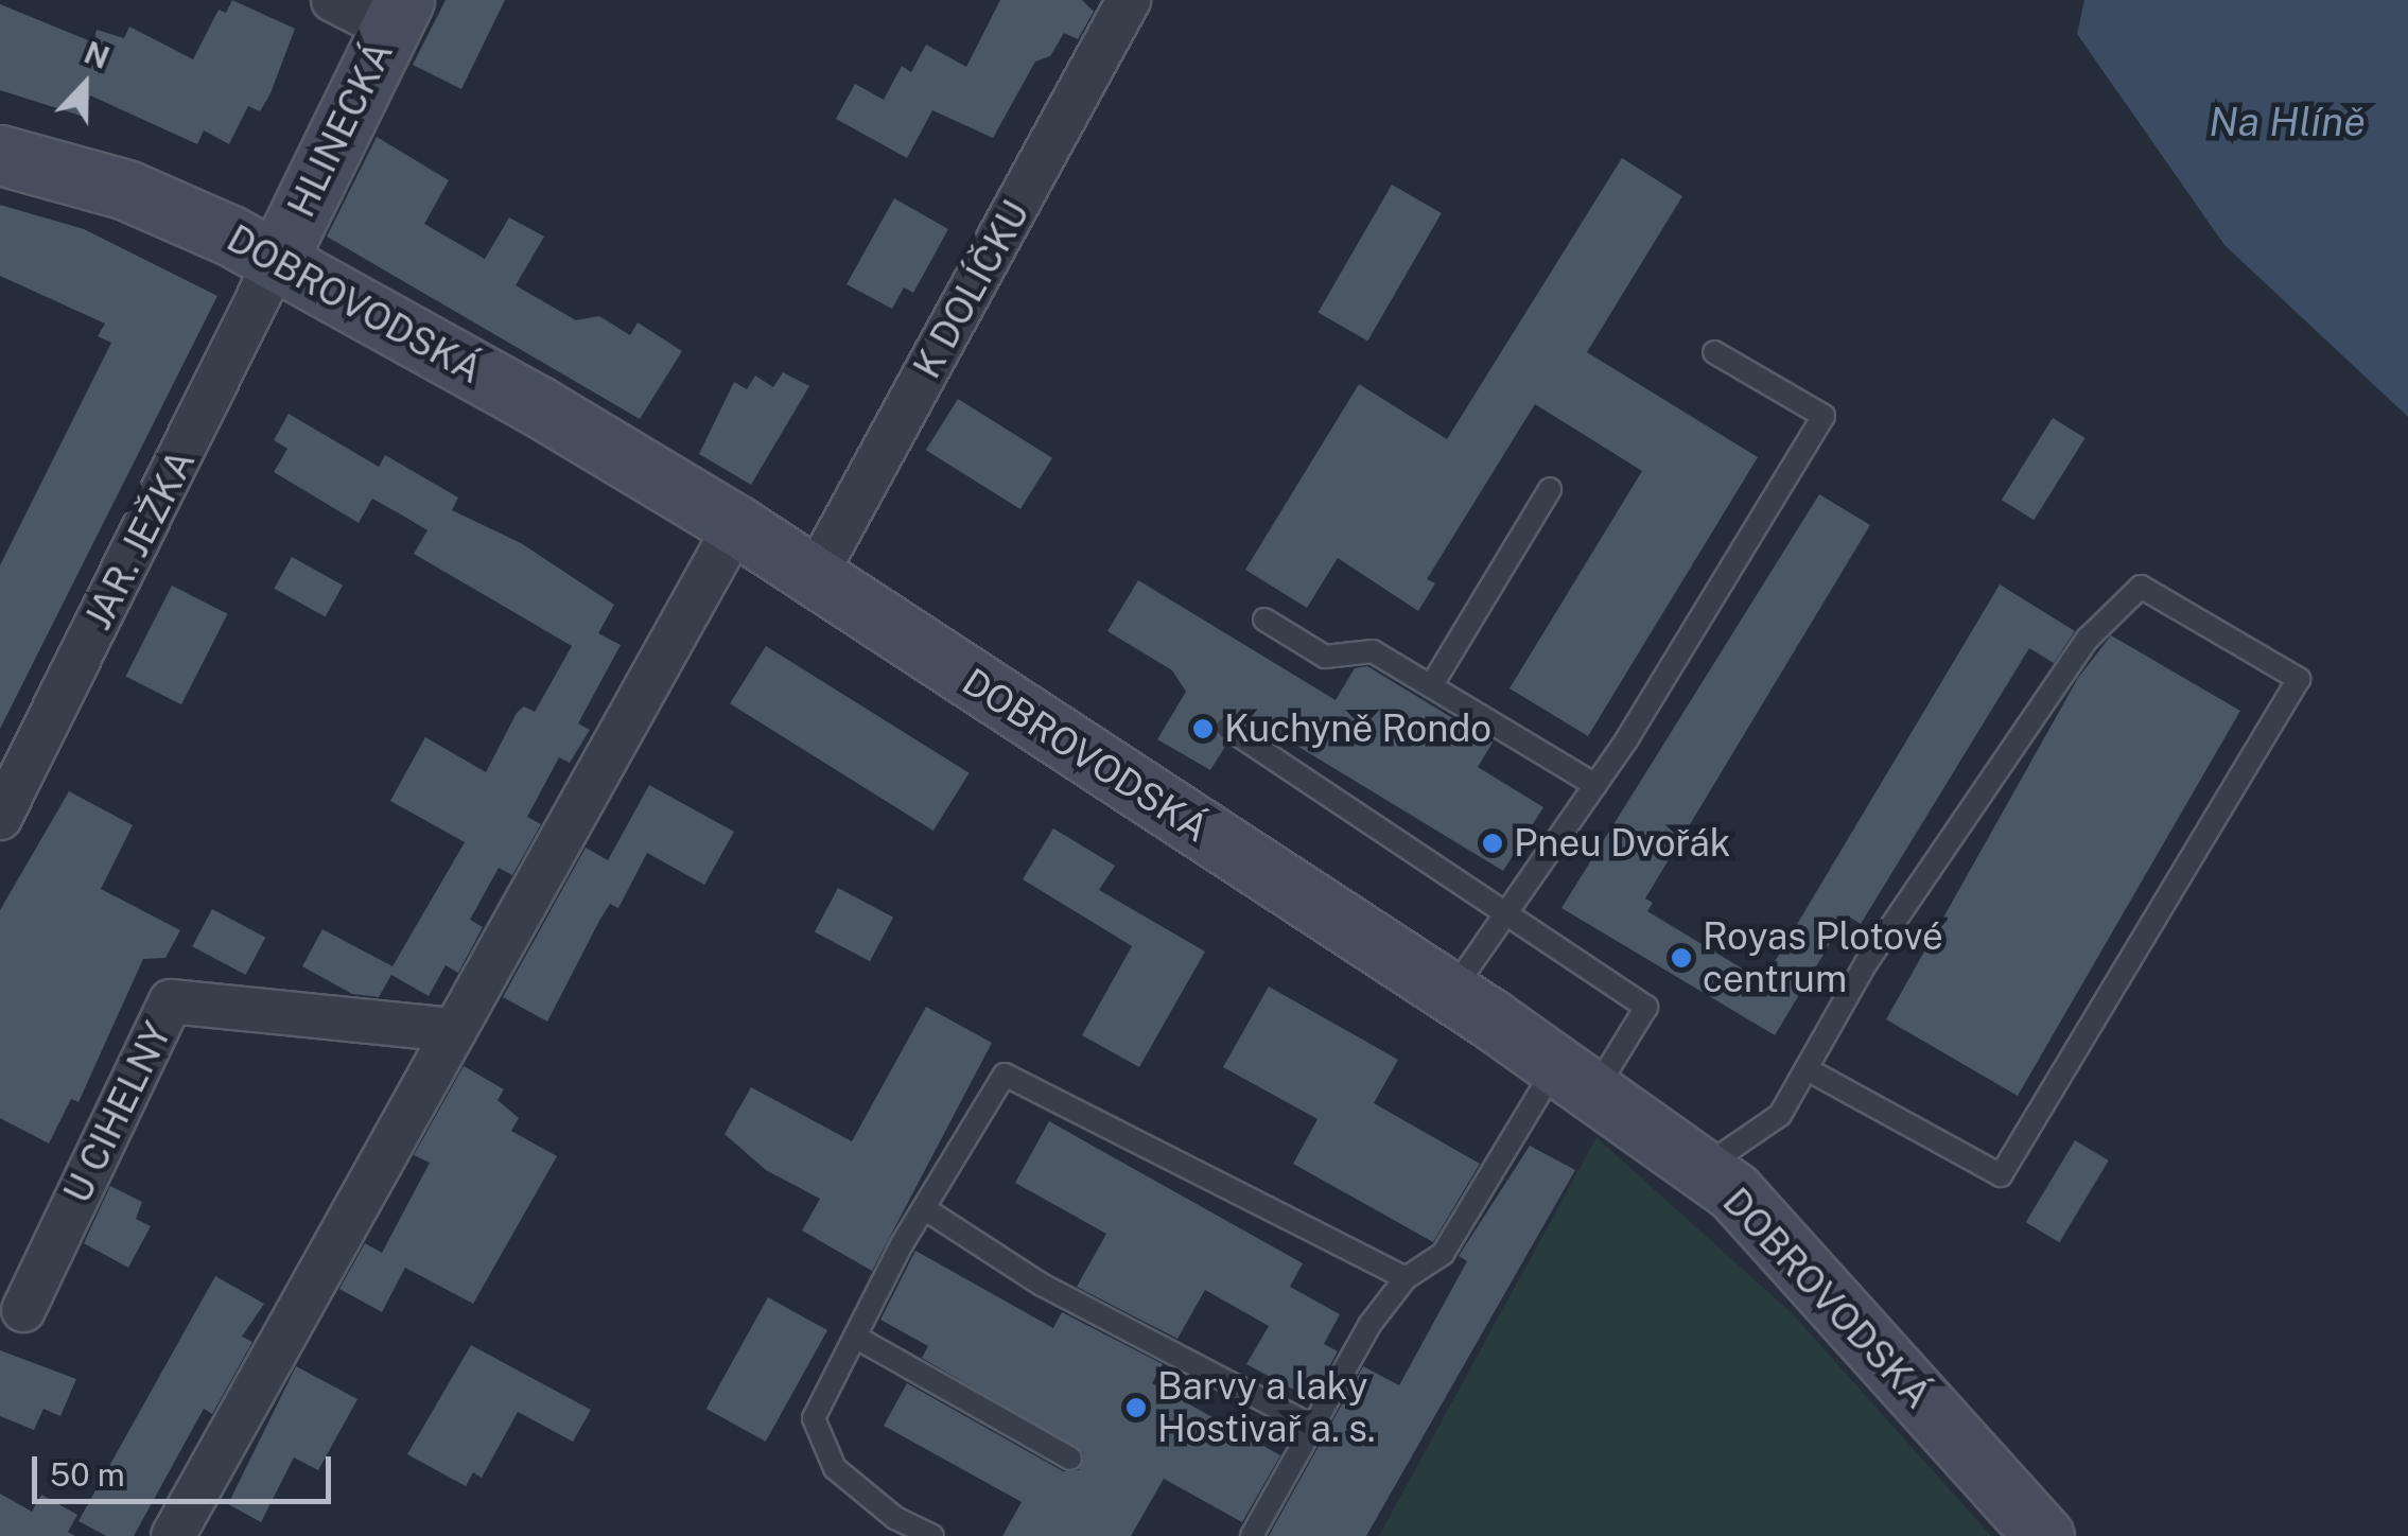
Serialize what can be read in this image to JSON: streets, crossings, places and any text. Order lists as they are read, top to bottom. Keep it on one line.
{"streets":{"street":["HLINECKÁ","K DOLÍČKU","DOBROVODSKÁ","JAR. JEŽKA","U CIHELNY"]},"crossings":[["HLINECKÁ","DOBROVODSKÁ"],["HLINECKÁ","JAR. JEŽKA"],["K DOLÍČKU","DOBROVODSKÁ"],["DOBROVODSKÁ","JAR. JEŽKA"]],"water":["Na Hlíně"],"places":["Kuchyně Rondo","Pneu Dvořák","Royas Plotové centrum","Barvy a laky Hostivař a. s."],"scale_bar":"50 m","north":"top"}
